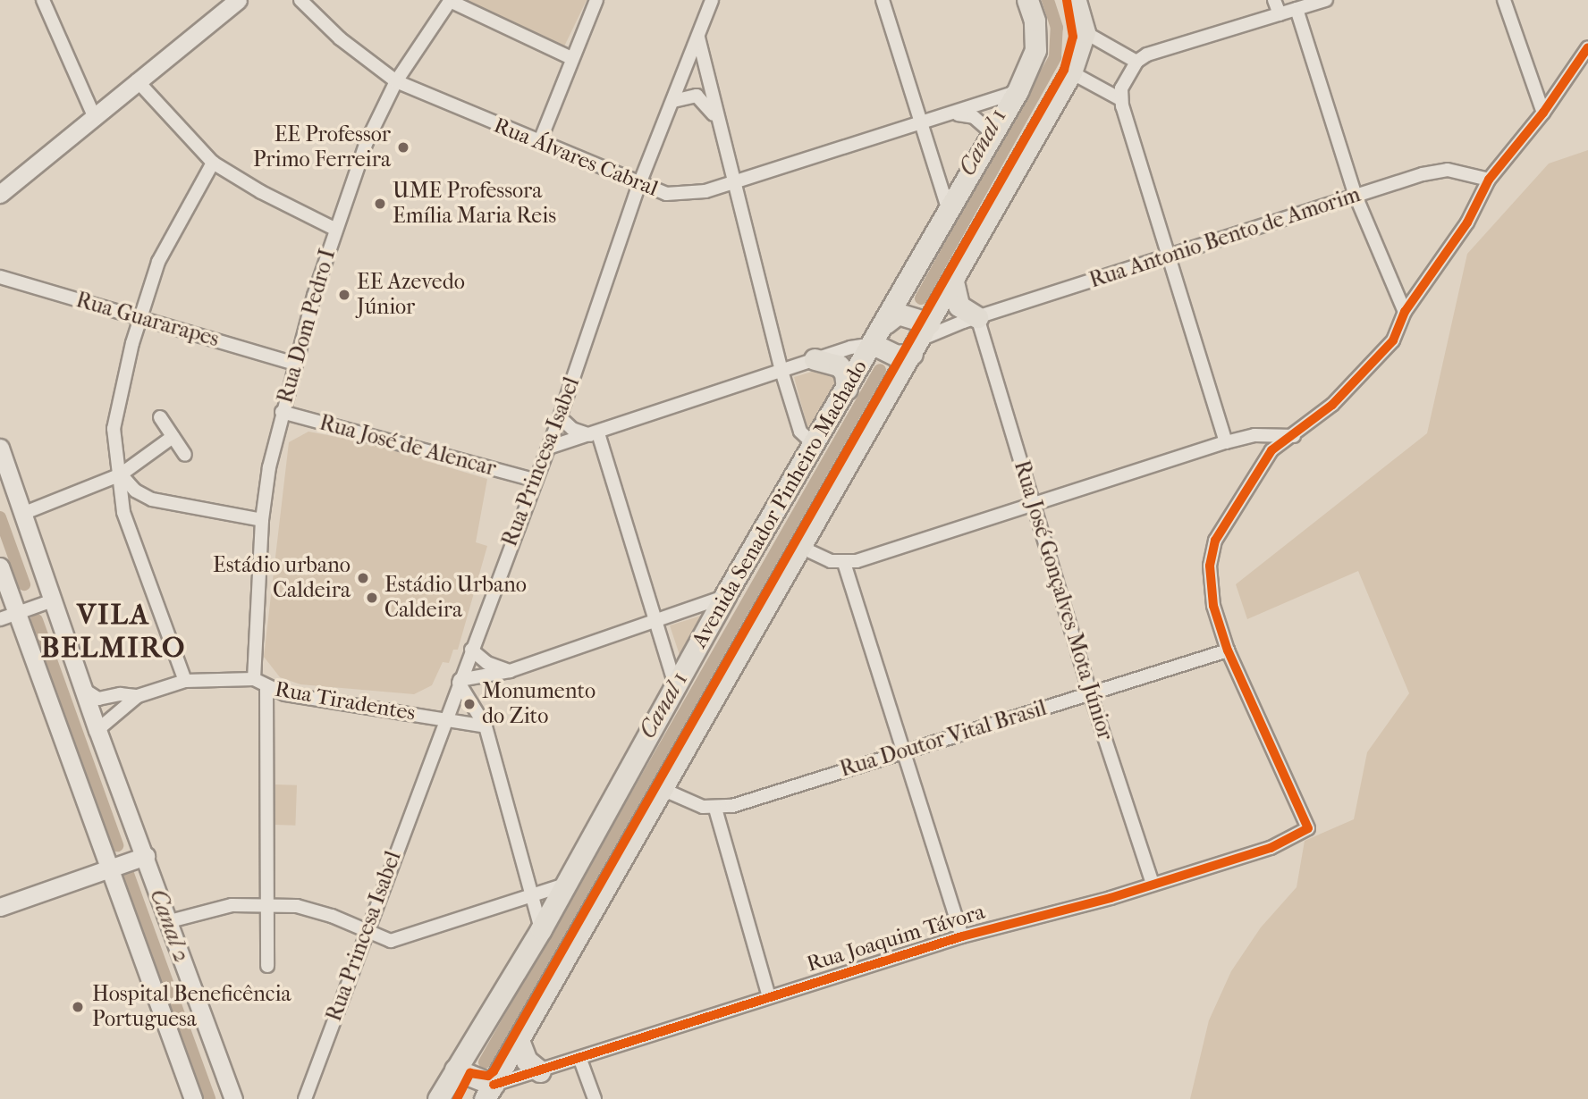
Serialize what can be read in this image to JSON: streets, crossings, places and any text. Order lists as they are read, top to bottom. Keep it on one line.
{"streets":{"main road":["Avenida Senador Pinheiro Machado"],"street":["Rua Álvares Cabral","Rua Antonio Bento de Amorim","Rua Guararapes","Rua Dom Pedro I","Rua José de Alencar","Rua Princesa Isabel","Rua José Gonçalves Mota Júnior","Rua Tiradentes","Rua Doutor Vital Brasil","Rua Joaquim Távora"]},"crossings":[["Rua Álvares Cabral","Rua Dom Pedro I"],["Rua Álvares Cabral","Rua Princesa Isabel"],["Rua Álvares Cabral","Avenida Senador Pinheiro Machado"],["Rua Antonio Bento de Amorim","Avenida Senador Pinheiro Machado"],["Rua Antonio Bento de Amorim","Rua José Gonçalves Mota Júnior"],["Rua Guararapes","Rua Dom Pedro I"],["Rua Dom Pedro I","Rua José de Alencar"],["Rua Dom Pedro I","Rua Tiradentes"],["Rua José de Alencar","Rua Princesa Isabel"],["Rua Princesa Isabel","Rua Tiradentes"],["Avenida Senador Pinheiro Machado","Rua Joaquim Távora"],["Rua José Gonçalves Mota Júnior","Rua Doutor Vital Brasil"],["Rua José Gonçalves Mota Júnior","Rua Joaquim Távora"],["Rua Doutor Vital Brasil","Rua Joaquim Távora"]],"districts":["VILA BELMIRO"],"water":["Canal 1","Canal 2"],"places":["EE Professor Primo Ferreira","UME Professora Emília Maria Reis","EE Azevedo Júnior","Estádio urbano Caldeira","Estádio Urbano Caldeira","Monumento do Zito","Hospital Beneficência Portuguesa"]}
